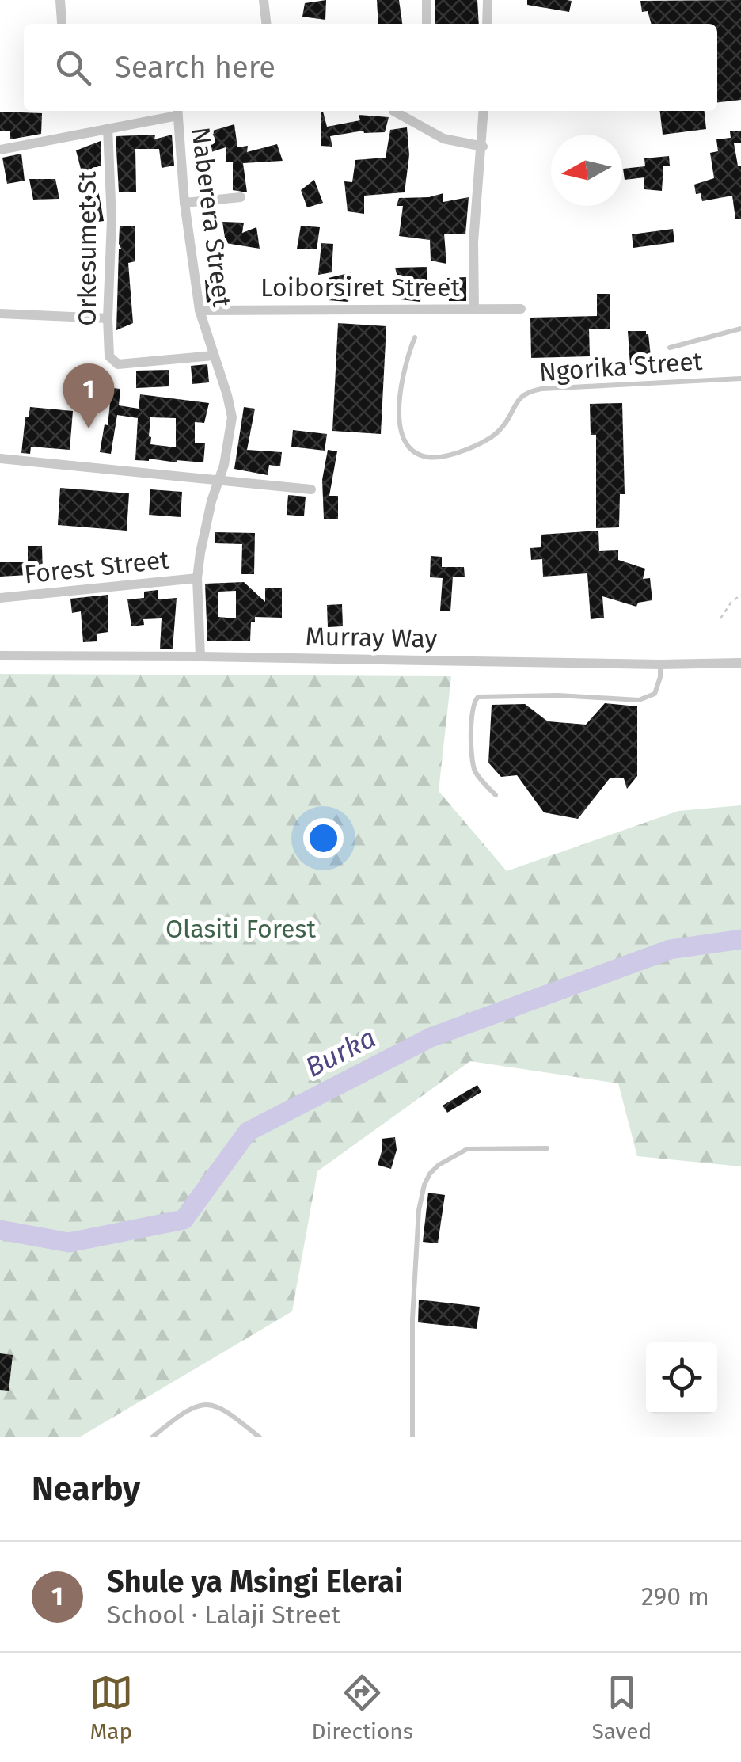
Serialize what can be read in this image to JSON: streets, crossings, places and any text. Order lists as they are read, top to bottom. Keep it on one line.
{"streets":{"street":["Naberera Street","Orkesumet St","Loiborsiret Street","Forest Street","Murray Way"],"lane":["Ngorika Street"]},"crossings":[["Naberera Street","Orkesumet St"],["Naberera Street","Loiborsiret Street"],["Naberera Street","Forest Street"],["Naberera Street","Murray Way"]],"water":["Burka"],"parks":["Olasiti Forest"],"north":"left","page":{"search":"Search here","pins":"1","heading":"Nearby","list":[{"mark":"1","name":"Shule ya Msingi Elerai","note":"School · Lalaji Street","value":"290 m"}],"nav":["Map","Directions","Saved"]}}
